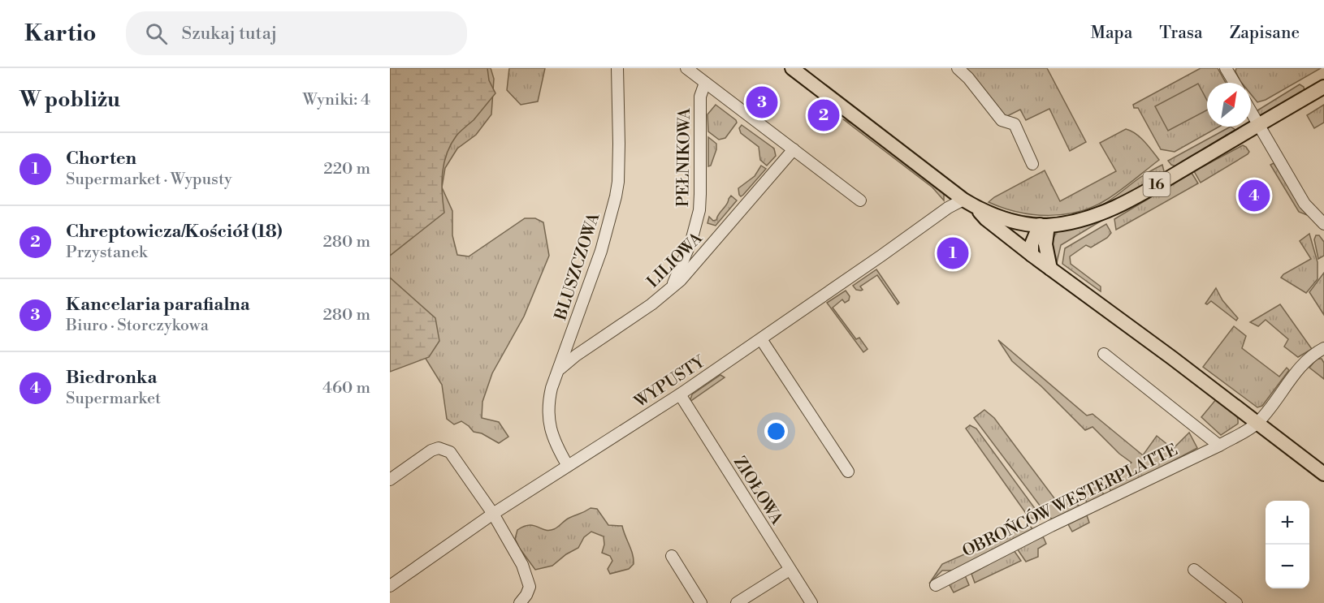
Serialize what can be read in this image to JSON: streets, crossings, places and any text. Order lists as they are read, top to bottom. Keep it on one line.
{"streets":{"main road":["16"],"street":["PEŁNIKOWA","LILIOWA","BLUSZCZOWA","WYPUSTY","ZIOŁOWA","OBROŃCÓW WESTERPLATTE"]},"crossings":[["PEŁNIKOWA","LILIOWA"],["16","WYPUSTY"],["LILIOWA","BLUSZCZOWA"],["BLUSZCZOWA","WYPUSTY"],["WYPUSTY","ZIOŁOWA"]],"north":"top right","page":{"header":"Kartio","search":"Szukaj tutaj","nav":["Mapa","Trasa","Zapisane"],"heading":["W pobliżu","Wyniki: 4"],"pins":["3","2","4","1"],"list":[{"mark":"1","name":"Chorten","note":"Supermarket · Wypusty","value":"220 m"},{"mark":"2","name":"Chreptowicza/Kościół (18)","note":"Przystanek","value":"280 m"},{"mark":"3","name":"Kancelaria parafialna","note":"Biuro · Storczykowa","value":"280 m"},{"mark":"4","name":"Biedronka","note":"Supermarket","value":"460 m"}],"map_buttons":["+","−"]}}
